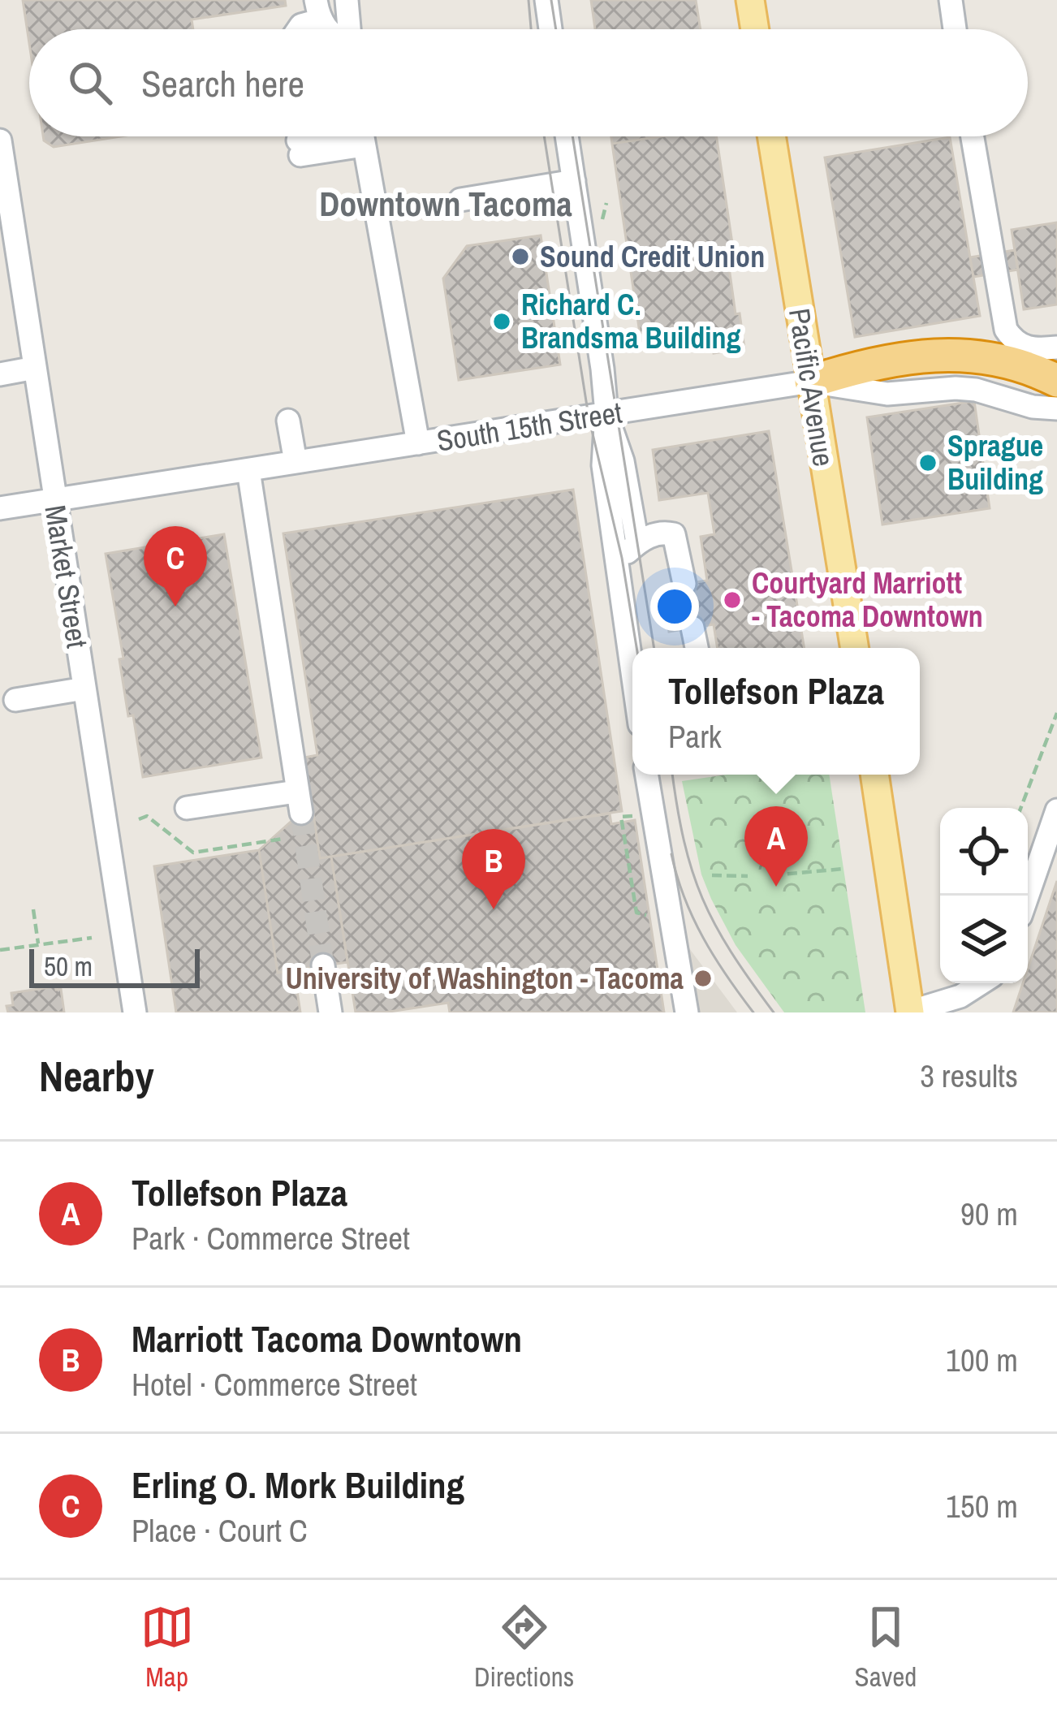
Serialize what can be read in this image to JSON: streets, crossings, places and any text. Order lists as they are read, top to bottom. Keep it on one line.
{"streets":{"main road":["Pacific Avenue"],"street":["South 15th Street","Market Street"]},"crossings":[["Pacific Avenue","South 15th Street"],["South 15th Street","Market Street"]],"districts":["Downtown Tacoma"],"places":["Sound Credit Union","Richard C. Brandsma Building","Sprague Building","Courtyard Marriott - Tacoma Downtown","University of Washington - Tacoma"],"scale_bar":"50 m","page":{"search":"Search here","pins":["C","A","B"],"popup":["Tollefson Plaza","Park"],"scale":"50 m","heading":["Nearby","3 results"],"list":[{"mark":"A","name":"Tollefson Plaza","note":"Park · Commerce Street","value":"90 m"},{"mark":"B","name":"Marriott Tacoma Downtown","note":"Hotel · Commerce Street","value":"100 m"},{"mark":"C","name":"Erling O. Mork Building","note":"Place · Court C","value":"150 m"}],"nav":["Map","Directions","Saved"]}}
